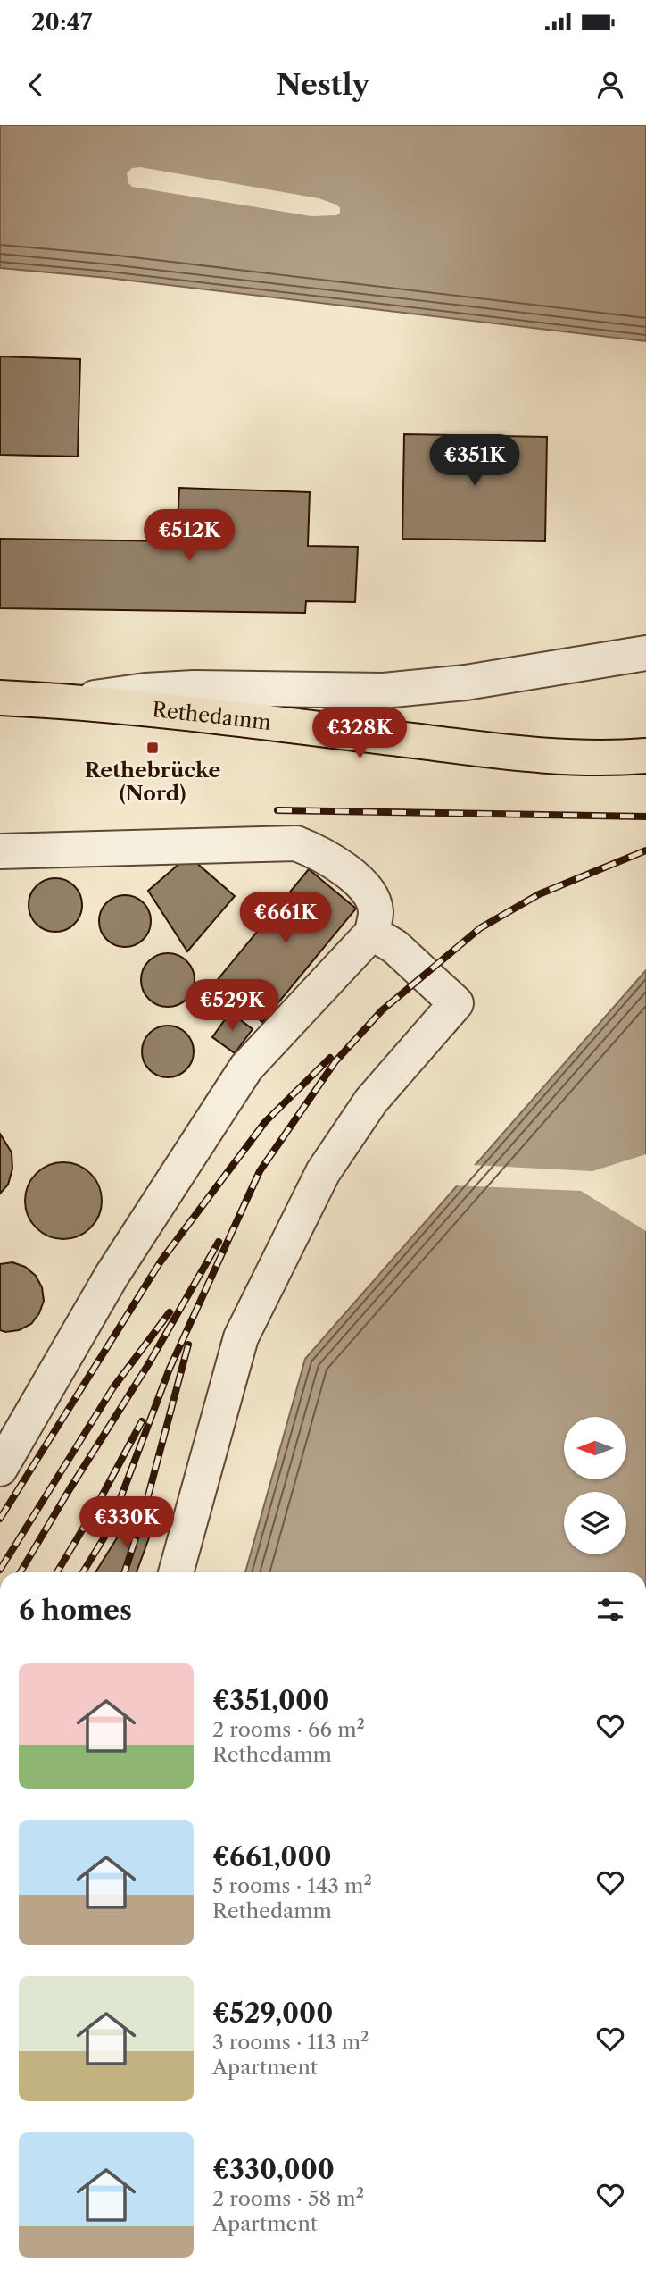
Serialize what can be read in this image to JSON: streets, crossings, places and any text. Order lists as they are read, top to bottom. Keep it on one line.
{"streets":{"main road":["Rethedamm"]},"places":{"transit":["Rethebrücke (Nord)"]},"north":"left","page":{"status":"20:47","header":"Nestly","price":["€351K","€512K","€328K","€661K","€529K","€330K"],"heading":"6 homes","list":[{"name":"€351,000","note":"2 rooms · 66 m² · Rethedamm"},{"name":"€661,000","note":"5 rooms · 143 m² · Rethedamm"},{"name":"€529,000","note":"3 rooms · 113 m² · Apartment"},{"name":"€330,000","note":"2 rooms · 58 m² · Apartment"}]}}
